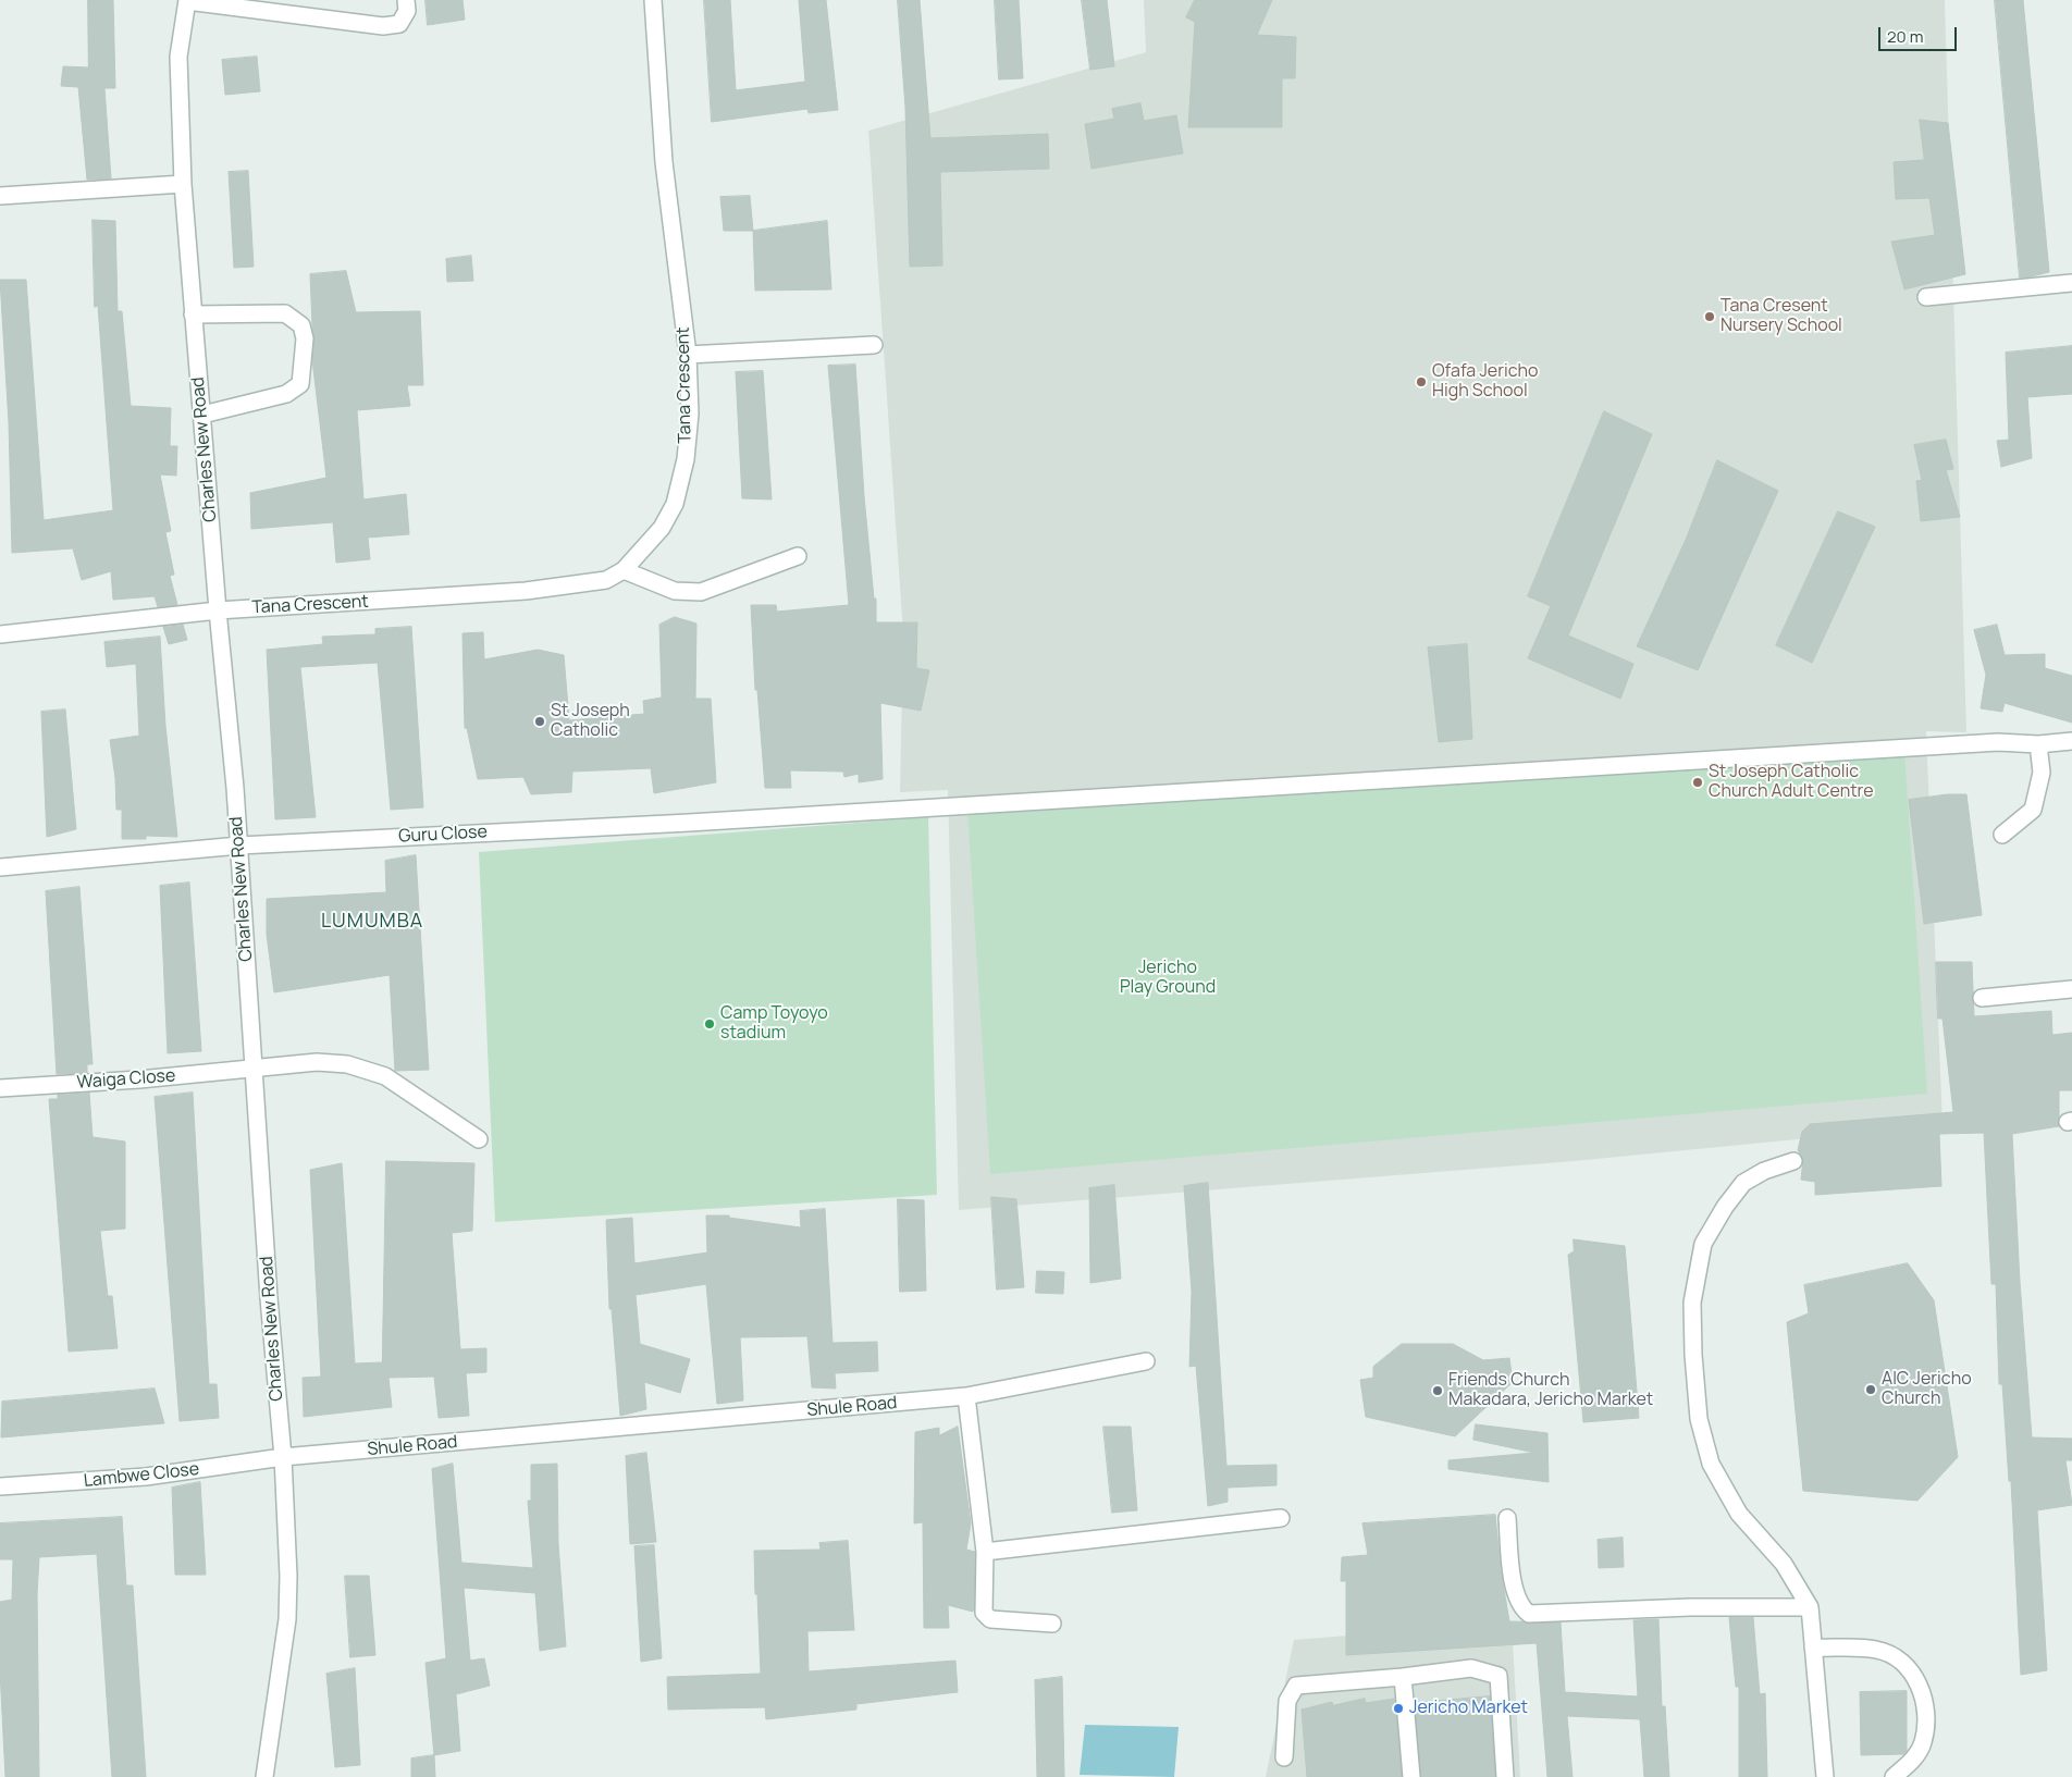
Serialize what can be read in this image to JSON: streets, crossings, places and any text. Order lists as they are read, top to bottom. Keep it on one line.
{"streets":{"street":["Tana Crescent","Charles New Road","Guru Close","Waiga Close","Shule Road","Lambwe Close"]},"crossings":[["Tana Crescent","Charles New Road"],["Charles New Road","Guru Close"],["Charles New Road","Waiga Close"],["Charles New Road","Shule Road"],["Charles New Road","Lambwe Close"],["Shule Road","Lambwe Close"]],"districts":["LUMUMBA"],"parks":["Jericho Play Ground"],"places":["Tana Cresent Nursery School","Ofafa Jericho High School","St Joseph Catholic","St Joseph Catholic Church Adult Centre","Camp Toyoyo stadium","AIC Jericho Church","Friends Church Makadara, Jericho Market","Jericho Market"],"scale_bar":"20 m"}
